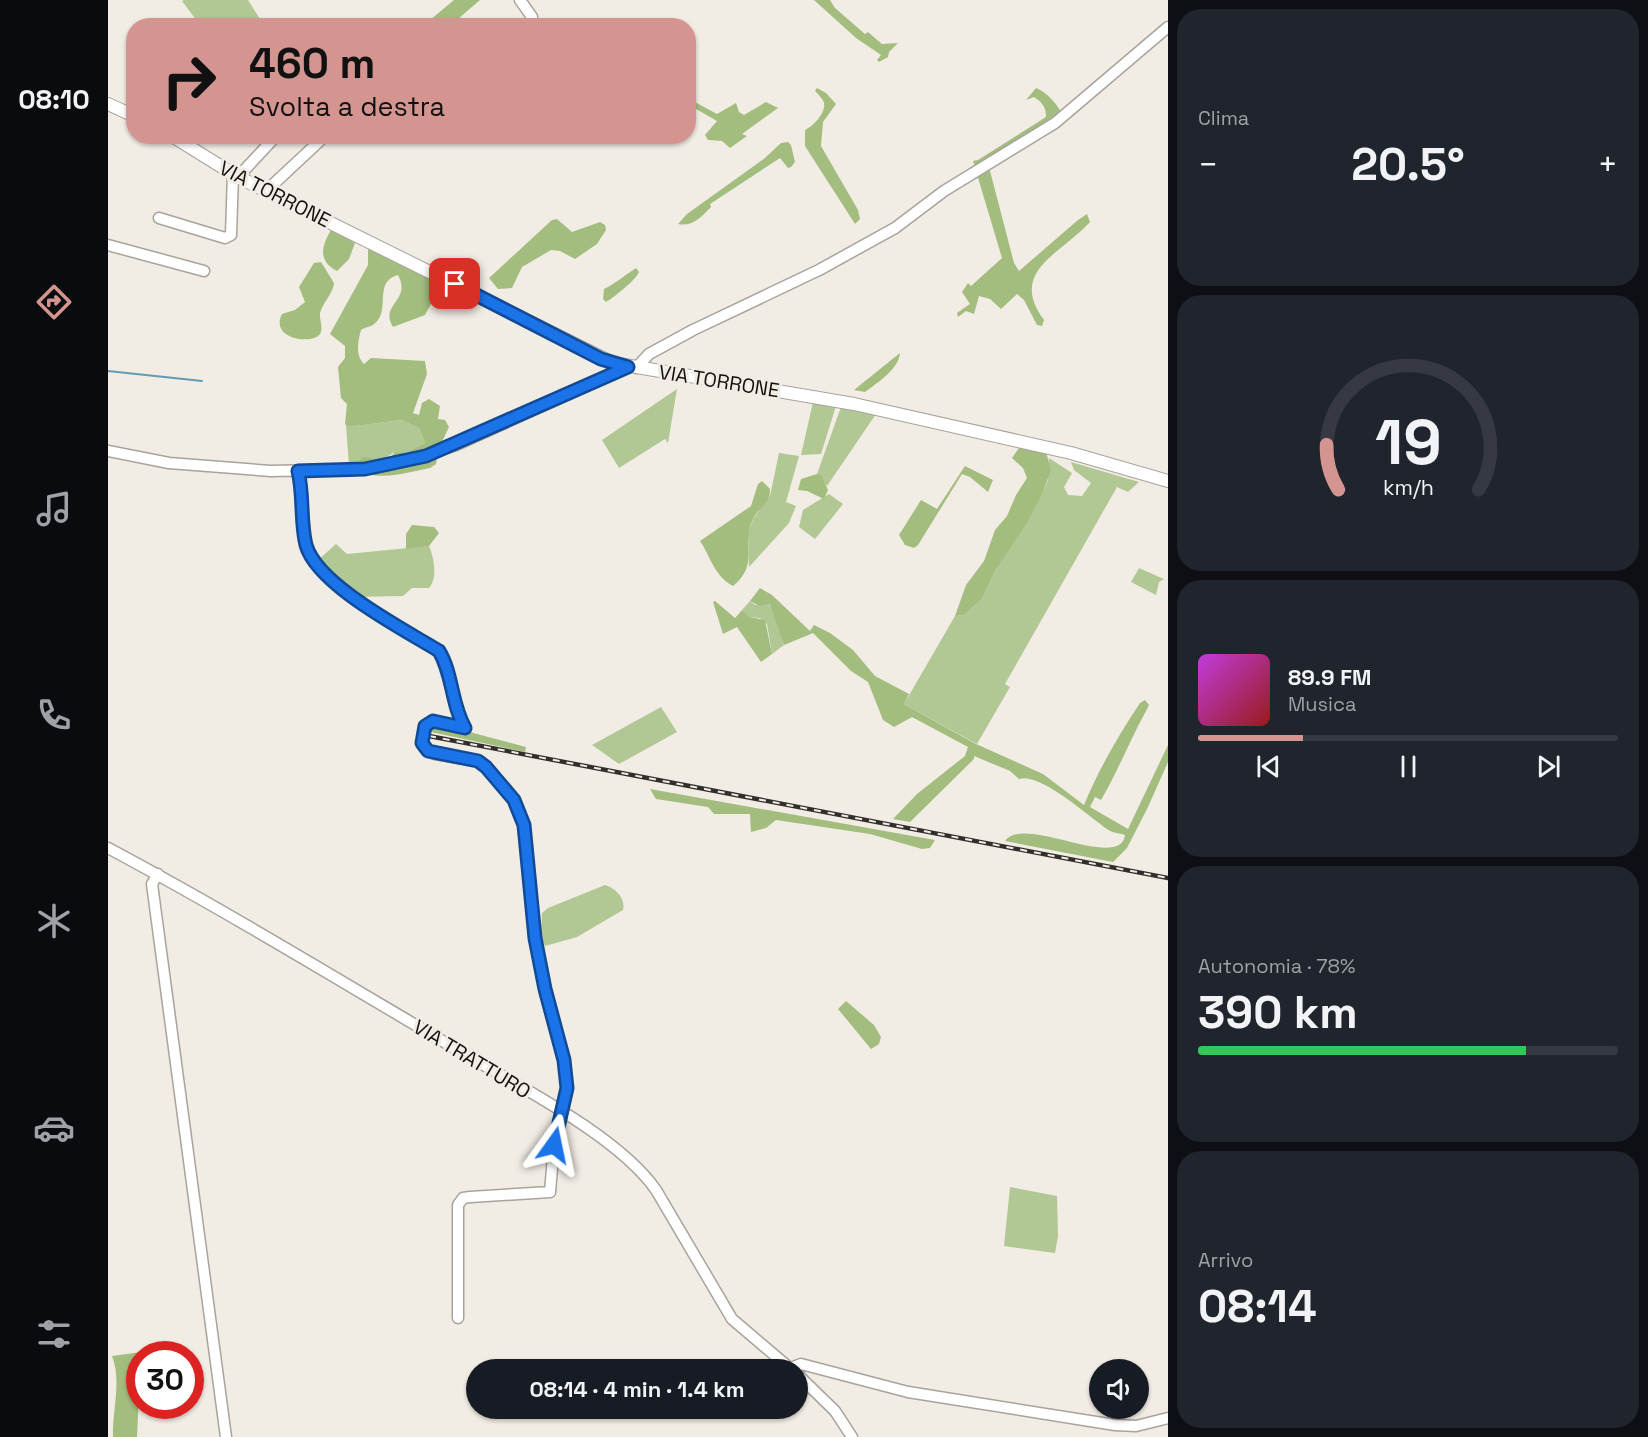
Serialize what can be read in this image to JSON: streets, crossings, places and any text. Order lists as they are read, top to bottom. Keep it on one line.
{"streets":{"main road":["VIA TORRONE"],"street":["VIA TRATTURO"]},"page":{"tabs":"08:10","tile":["Clima",["Autonomia · 78%","390 km"],["Arrivo","08:14"]],"turn":["460 m","Svolta a destra"],"heat":["−","20.5°","+"],"song":["89.9 FM","Musica"],"limit":"30","trip":"08:14 · 4 min · 1.4 km","gauge":["19","km/h"]}}
